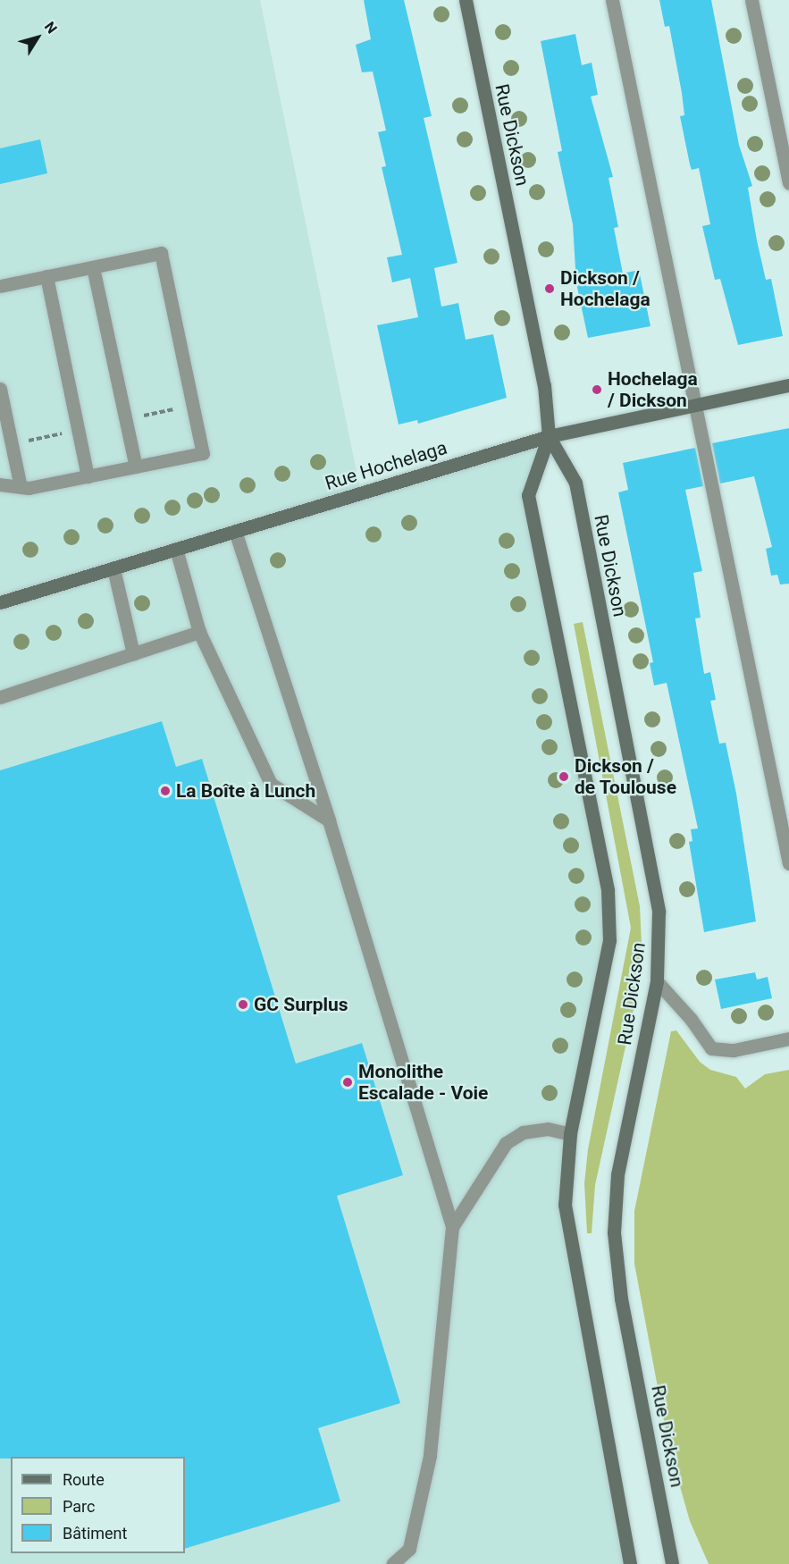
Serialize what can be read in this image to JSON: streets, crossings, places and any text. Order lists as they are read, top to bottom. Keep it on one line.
{"streets":{"main road":["Rue Dickson","Rue Hochelaga"]},"crossings":[["Rue Dickson","Rue Hochelaga"]],"places":["Dickson / Hochelaga","Hochelaga / Dickson","Dickson / de Toulouse","La Boîte à Lunch","GC Surplus","Monolithe Escalade - Voie"],"legend":["Route","Parc","Bâtiment"],"north":"top right"}
